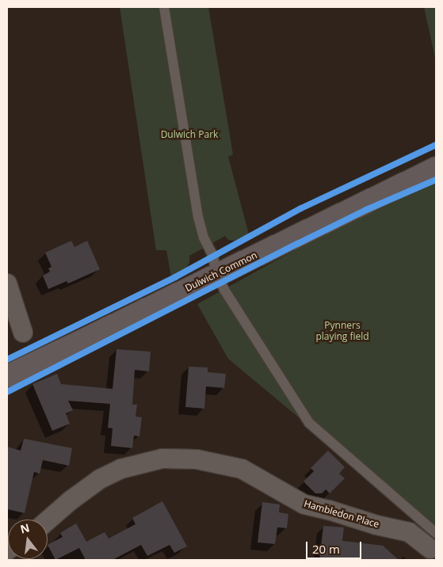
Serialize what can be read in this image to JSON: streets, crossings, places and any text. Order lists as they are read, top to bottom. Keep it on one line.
{"streets":{"highway":["Dulwich Common"],"street":["Hambledon Place"]},"parks":["Dulwich Park","Pynners playing field"],"scale_bar":"20 m","north":"top"}
